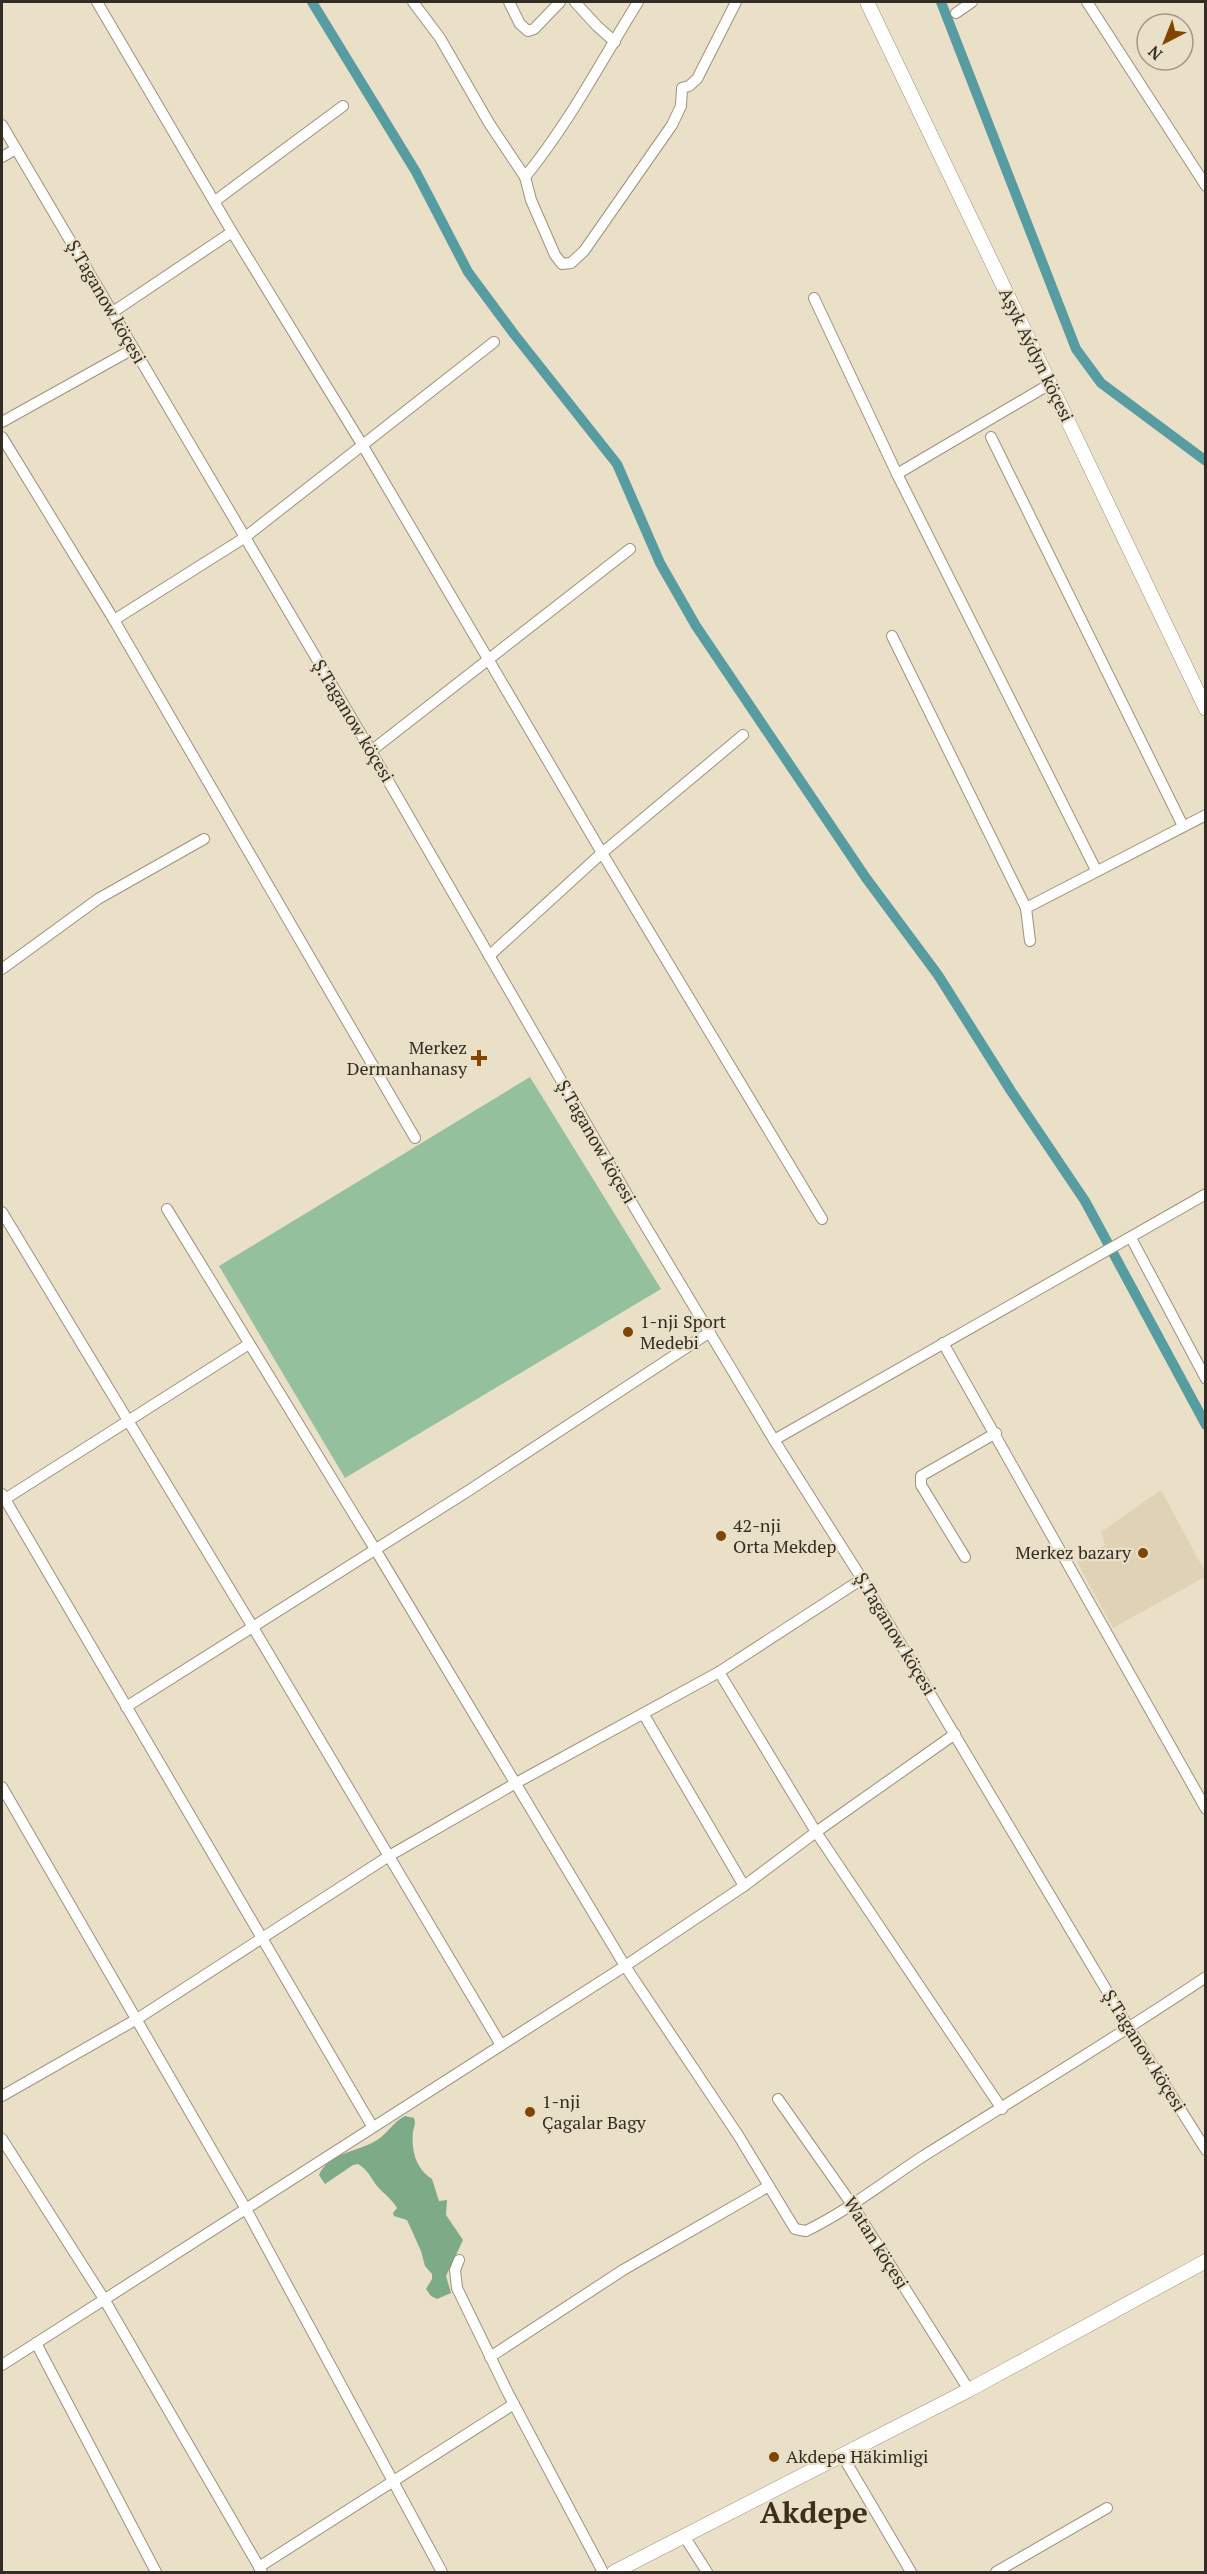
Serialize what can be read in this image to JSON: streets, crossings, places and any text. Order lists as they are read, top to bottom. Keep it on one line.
{"streets":{"main road":["Aşyk Aýdyn köçesi"],"street":["Ş.Taganow köçesi","Watan köçesi"]},"districts":["Akdepe"],"places":{"health":["Merkez Dermanhanasy"],"other":["1-nji Sport Medebi","42-nji Orta Mekdep","Merkez bazary","1-nji Çagalar Bagy","Akdepe Häkimligi"]},"north":"bottom left"}
